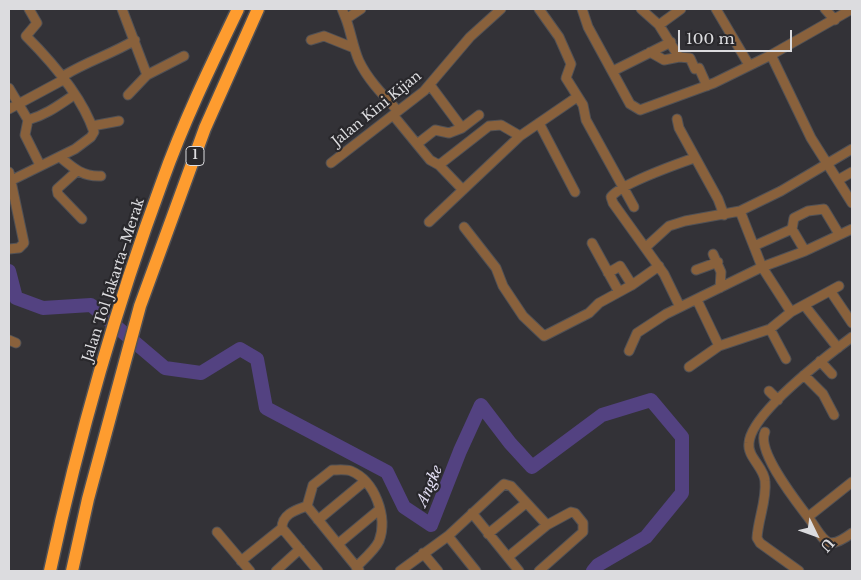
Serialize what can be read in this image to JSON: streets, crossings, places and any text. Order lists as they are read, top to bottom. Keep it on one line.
{"streets":{"highway":["1","Jalan Tol Jakarta–Merak"],"street":["Jalan Kini Kijan"]},"water":["Angke"],"scale_bar":"100 m","north":"bottom right"}
